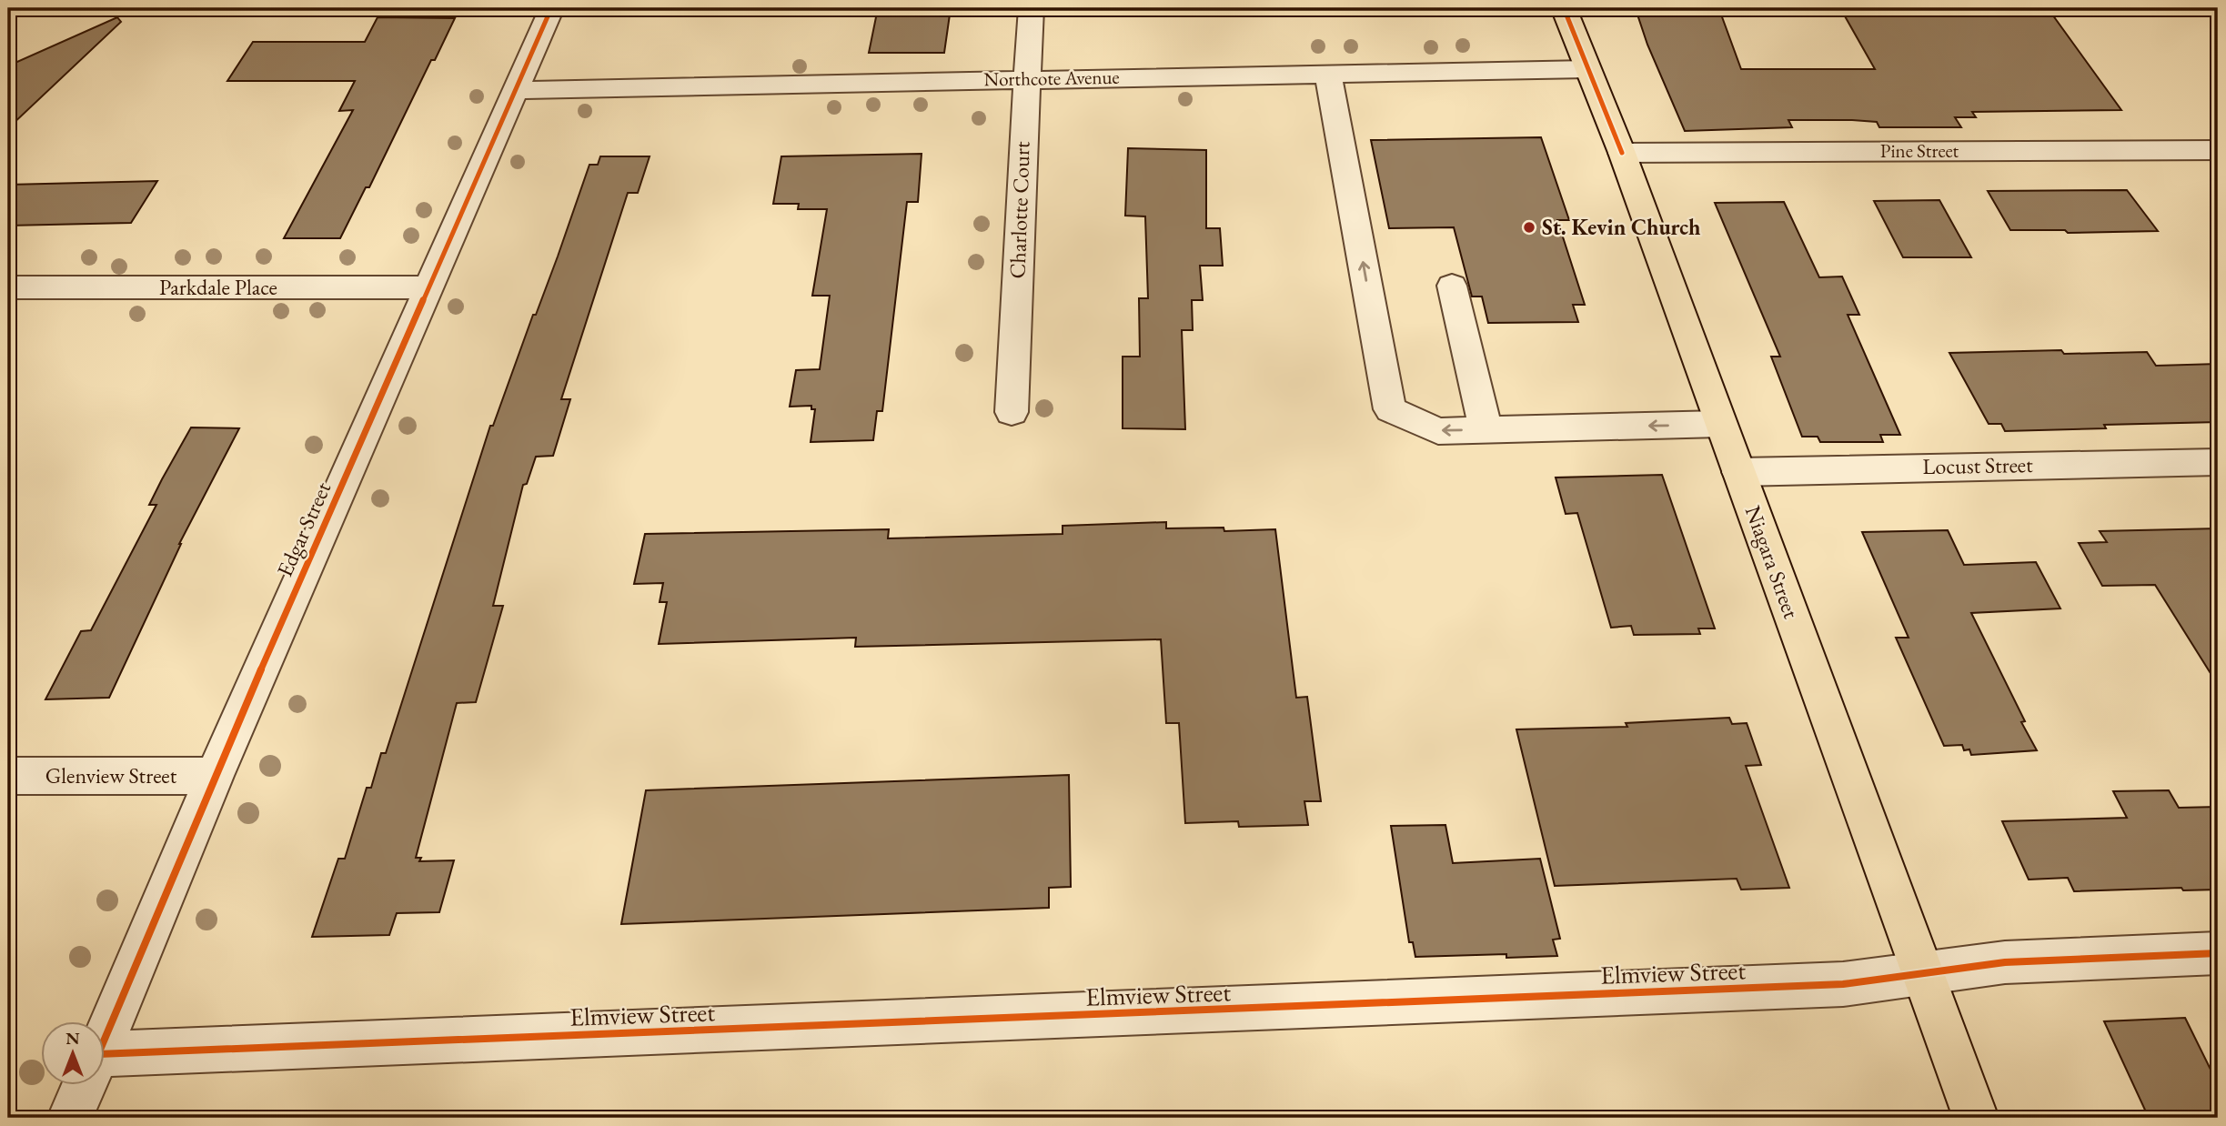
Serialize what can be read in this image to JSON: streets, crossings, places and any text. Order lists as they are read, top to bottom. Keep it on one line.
{"streets":{"main road":["Niagara Street"],"street":["Northcote Avenue","Pine Street","Charlotte Court","Parkdale Place","Locust Street","Edgar Street","Glenview Street","Elmview Street"]},"crossings":[["Northcote Avenue","Charlotte Court"],["Northcote Avenue","Edgar Street"],["Northcote Avenue","Niagara Street"],["Pine Street","Niagara Street"],["Parkdale Place","Edgar Street"],["Locust Street","Niagara Street"],["Edgar Street","Glenview Street"],["Niagara Street","Elmview Street"]],"places":["St. Kevin Church"],"north":"top"}
